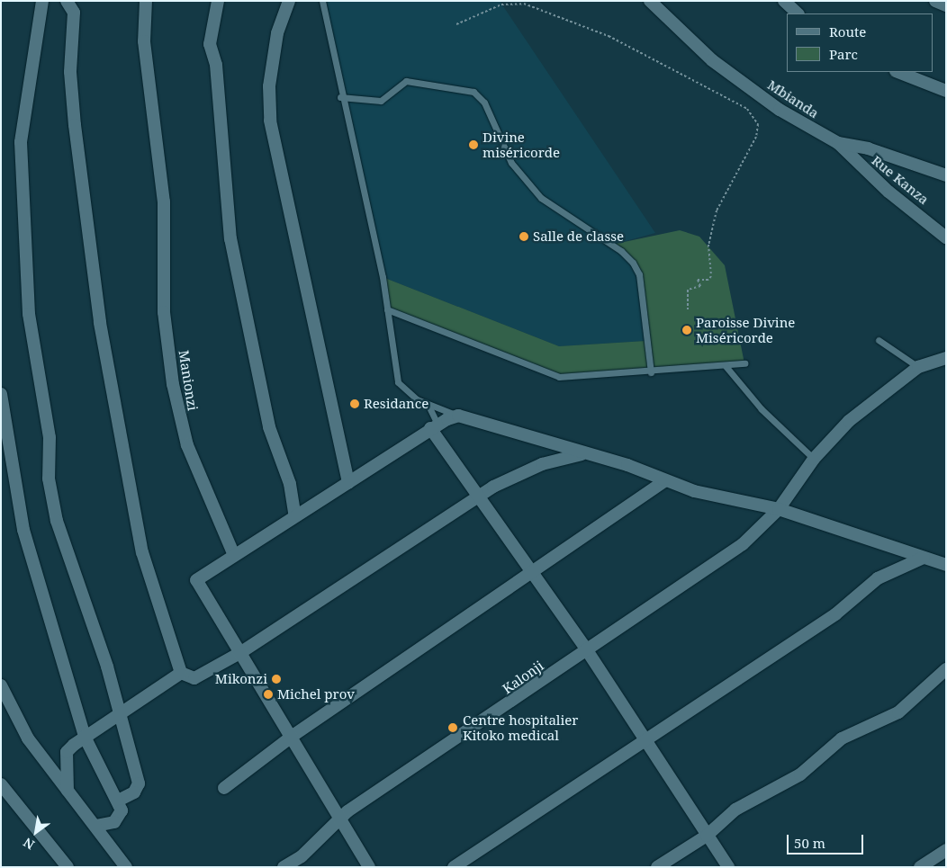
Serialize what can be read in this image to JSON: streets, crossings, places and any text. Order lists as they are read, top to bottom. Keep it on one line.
{"streets":{"street":["Mbianda","Rue Kanza","Manionzi","Kalonji"]},"crossings":[["Mbianda","Rue Kanza"]],"places":["Divine miséricorde","Salle de classe","Paroisse Divine Miséricorde","Residance","Mikonzi","Michel prov","Centre hospitalier Kitoko medical"],"legend":["Route","Parc"],"scale_bar":"50 m","north":"bottom left"}
